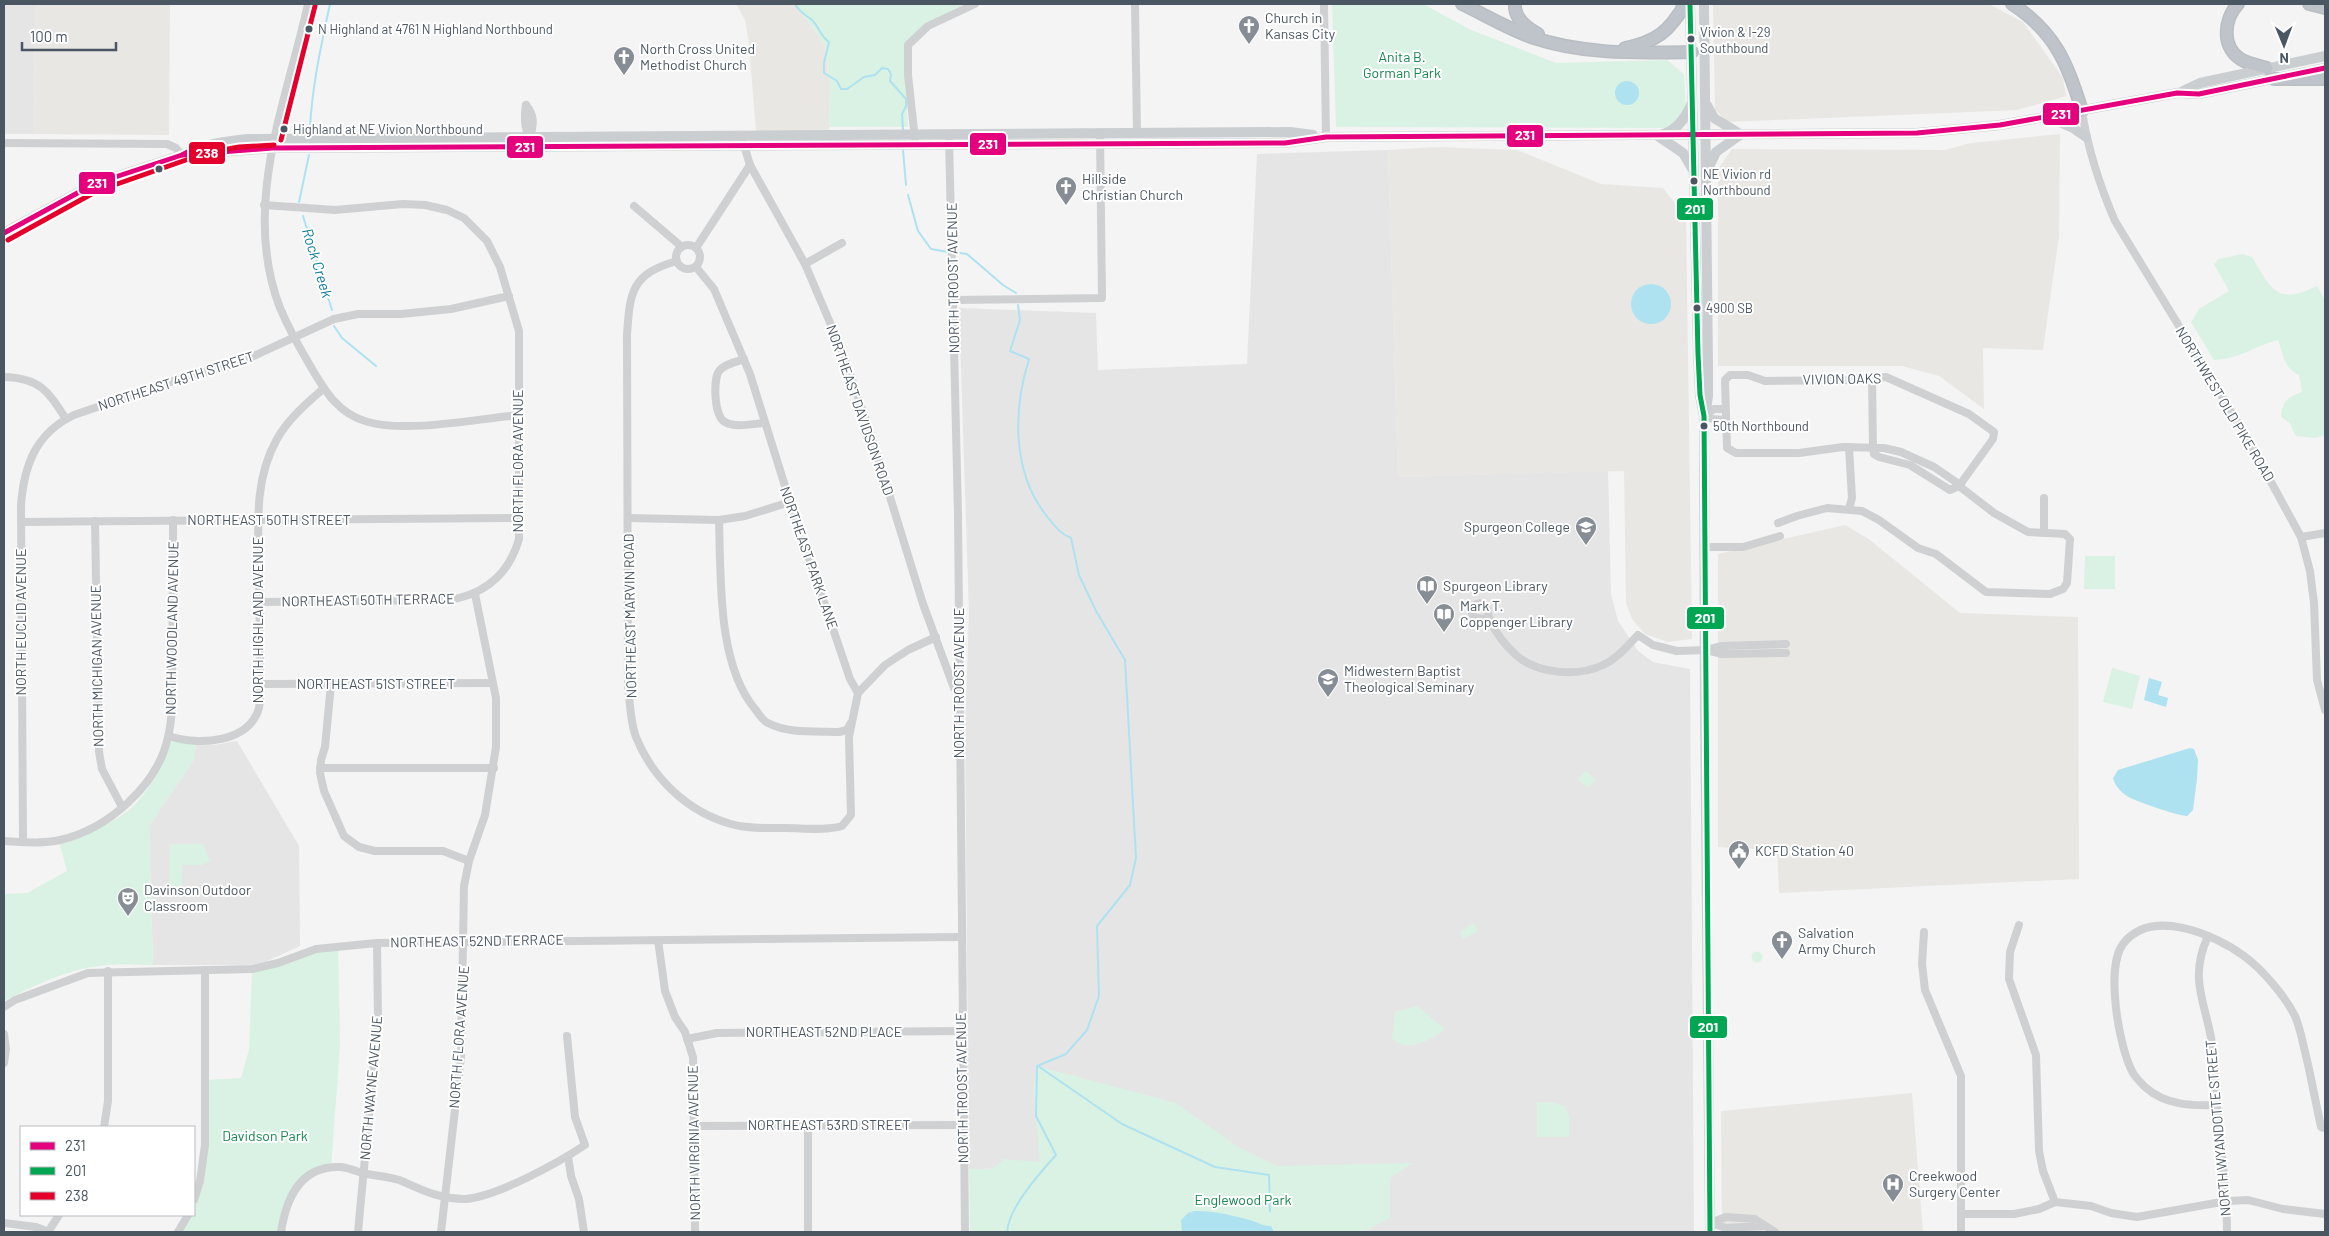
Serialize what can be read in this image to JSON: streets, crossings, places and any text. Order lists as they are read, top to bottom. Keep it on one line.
{"streets":{"street":["NORTH TROOST AVENUE","VIVION OAKS","NORTHEAST 49TH STREET","NORTHWEST OLD PIKE ROAD","NORTHEAST DAVIDSON ROAD","NORTH FLORA AVENUE","NORTHEAST 50TH STREET","NORTHEAST PARK LANE","NORTHEAST 50TH TERRACE","NORTHEAST MARVIN ROAD","NORTH HIGHLAND AVENUE","NORTH EUCLID AVENUE","NORTH WOODLAND AVENUE","NORTH MICHIGAN AVENUE","NORTHEAST 51ST STREET","NORTHEAST 52ND TERRACE","NORTHEAST 52ND PLACE","NORTH WAYNE AVENUE","NORTHEAST 53RD STREET","NORTH WYANDOTTE STREET","NORTH VIRGINIA AVENUE"]},"crossings":[["NORTH TROOST AVENUE","NORTHEAST DAVIDSON ROAD"],["NORTH TROOST AVENUE","NORTHEAST 52ND TERRACE"],["NORTH TROOST AVENUE","NORTHEAST 52ND PLACE"],["NORTH TROOST AVENUE","NORTHEAST 53RD STREET"],["NORTHEAST 49TH STREET","NORTH FLORA AVENUE"],["NORTHEAST 49TH STREET","NORTH EUCLID AVENUE"],["NORTH FLORA AVENUE","NORTHEAST 50TH STREET"],["NORTH FLORA AVENUE","NORTHEAST 50TH TERRACE"],["NORTH FLORA AVENUE","NORTHEAST 51ST STREET"],["NORTH FLORA AVENUE","NORTHEAST 52ND TERRACE"],["NORTHEAST 50TH STREET","NORTH HIGHLAND AVENUE"],["NORTHEAST 50TH STREET","NORTH EUCLID AVENUE"],["NORTHEAST 50TH STREET","NORTH WOODLAND AVENUE"],["NORTHEAST 50TH STREET","NORTH MICHIGAN AVENUE"],["NORTHEAST PARK LANE","NORTHEAST MARVIN ROAD"],["NORTHEAST 50TH TERRACE","NORTH HIGHLAND AVENUE"],["NORTH HIGHLAND AVENUE","NORTH WOODLAND AVENUE"],["NORTH HIGHLAND AVENUE","NORTHEAST 51ST STREET"],["NORTH EUCLID AVENUE","NORTH WOODLAND AVENUE"],["NORTH WOODLAND AVENUE","NORTH MICHIGAN AVENUE"],["NORTHEAST 52ND TERRACE","NORTH WAYNE AVENUE"],["NORTHEAST 52ND TERRACE","NORTH VIRGINIA AVENUE"],["NORTHEAST 52ND PLACE","NORTH VIRGINIA AVENUE"],["NORTHEAST 53RD STREET","NORTH VIRGINIA AVENUE"]],"water":["Rock Creek"],"parks":["Anita B. Gorman Park","Davidson Park","Englewood Park"],"places":{"other":["N Highland at 4761 N Highland Northbound","Vivion & I-29 Southbound","Highland at NE Vivion Northbound","NE Vivion rd Northbound","4900 SB","50th Northbound"],"church":["Church in Kansas City","North Cross United Methodist Church","Hillside Christian Church","Salvation Army Church"],"school or university":["Spurgeon College","Midwestern Baptist Theological Seminary"],"library":["Spurgeon Library","Mark T. Coppenger Library"],"public building":["KCFD Station 40"],"theatre":["Davinson Outdoor Classroom"],"hospital":["Creekwood Surgery Center"]},"lines":["transit line 201","transit line 238","transit line 231"],"legend":["231","201","238"],"scale_bar":"100 m","north":"bottom"}
